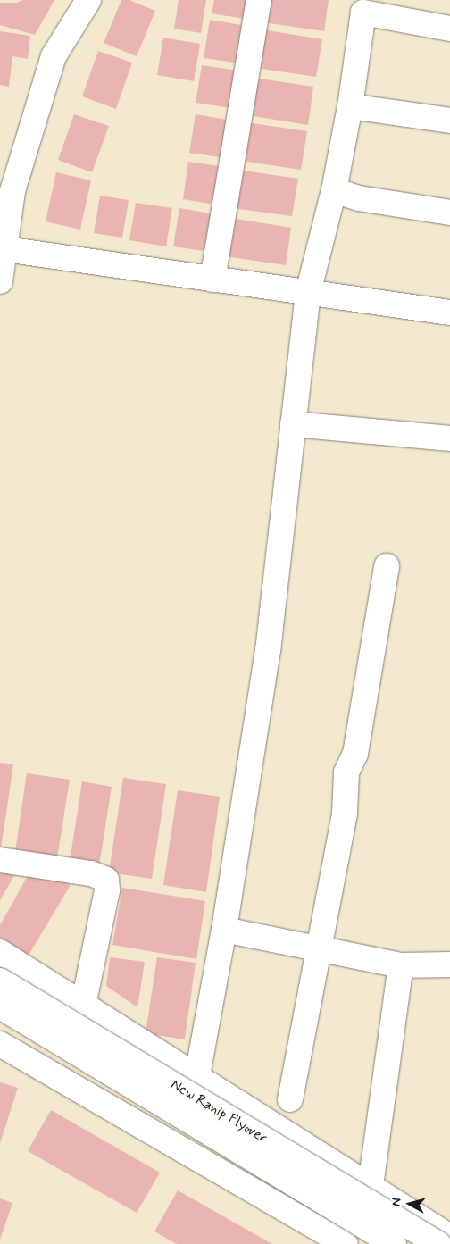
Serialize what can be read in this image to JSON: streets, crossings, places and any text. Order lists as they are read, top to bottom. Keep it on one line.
{"streets":{"street":["New Ranip Flyover"]},"north":"left"}
